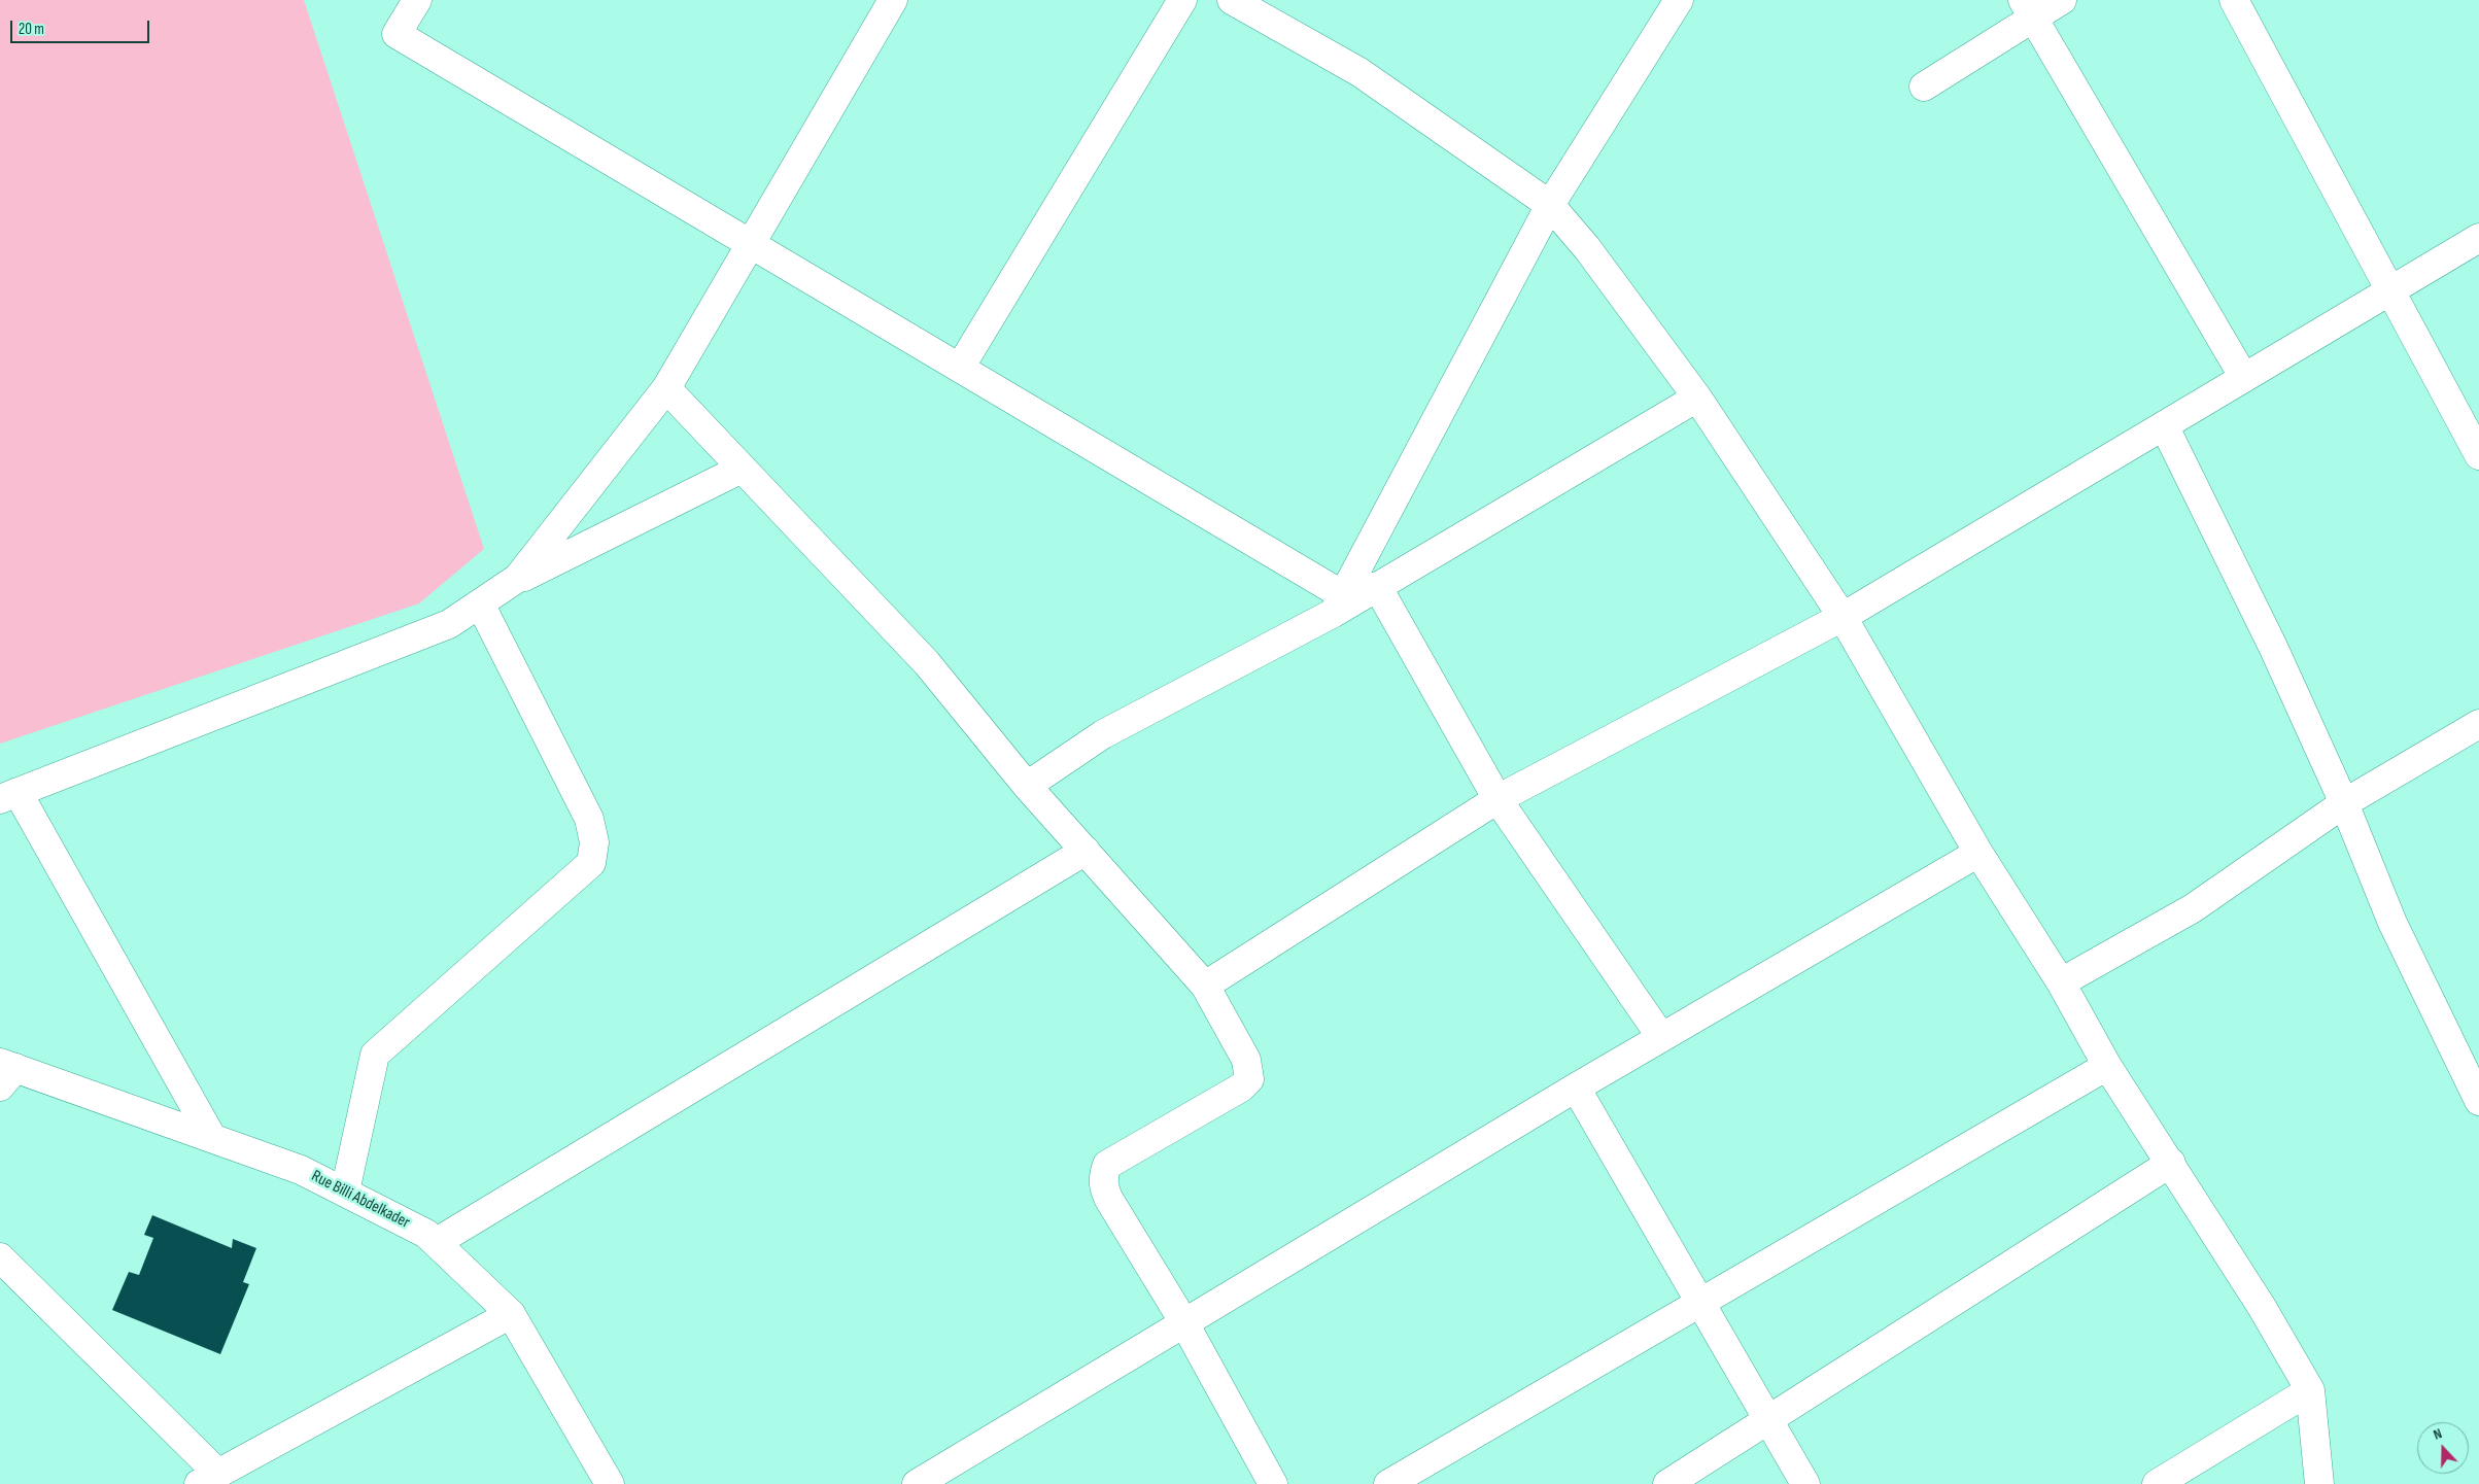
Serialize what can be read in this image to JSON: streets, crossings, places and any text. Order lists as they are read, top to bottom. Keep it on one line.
{"streets":{"street":["Rue Billi Abdelkader"]},"scale_bar":"20 m","north":"top"}
